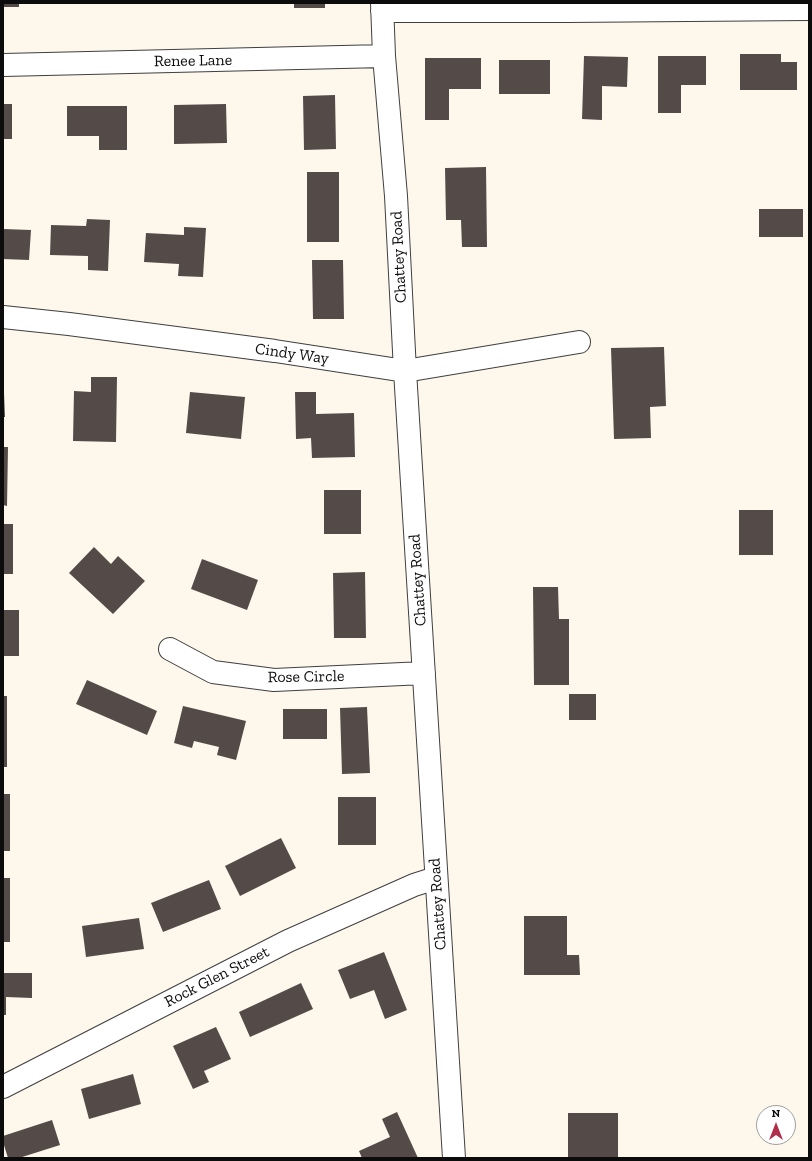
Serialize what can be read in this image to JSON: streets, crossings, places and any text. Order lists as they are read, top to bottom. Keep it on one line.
{"streets":{"street":["Renee Lane","Chattey Road","Cindy Way","Rose Circle","Rock Glen Street"]},"crossings":[["Renee Lane","Chattey Road"],["Chattey Road","Cindy Way"],["Chattey Road","Rose Circle"],["Chattey Road","Rock Glen Street"]],"north":"top"}
